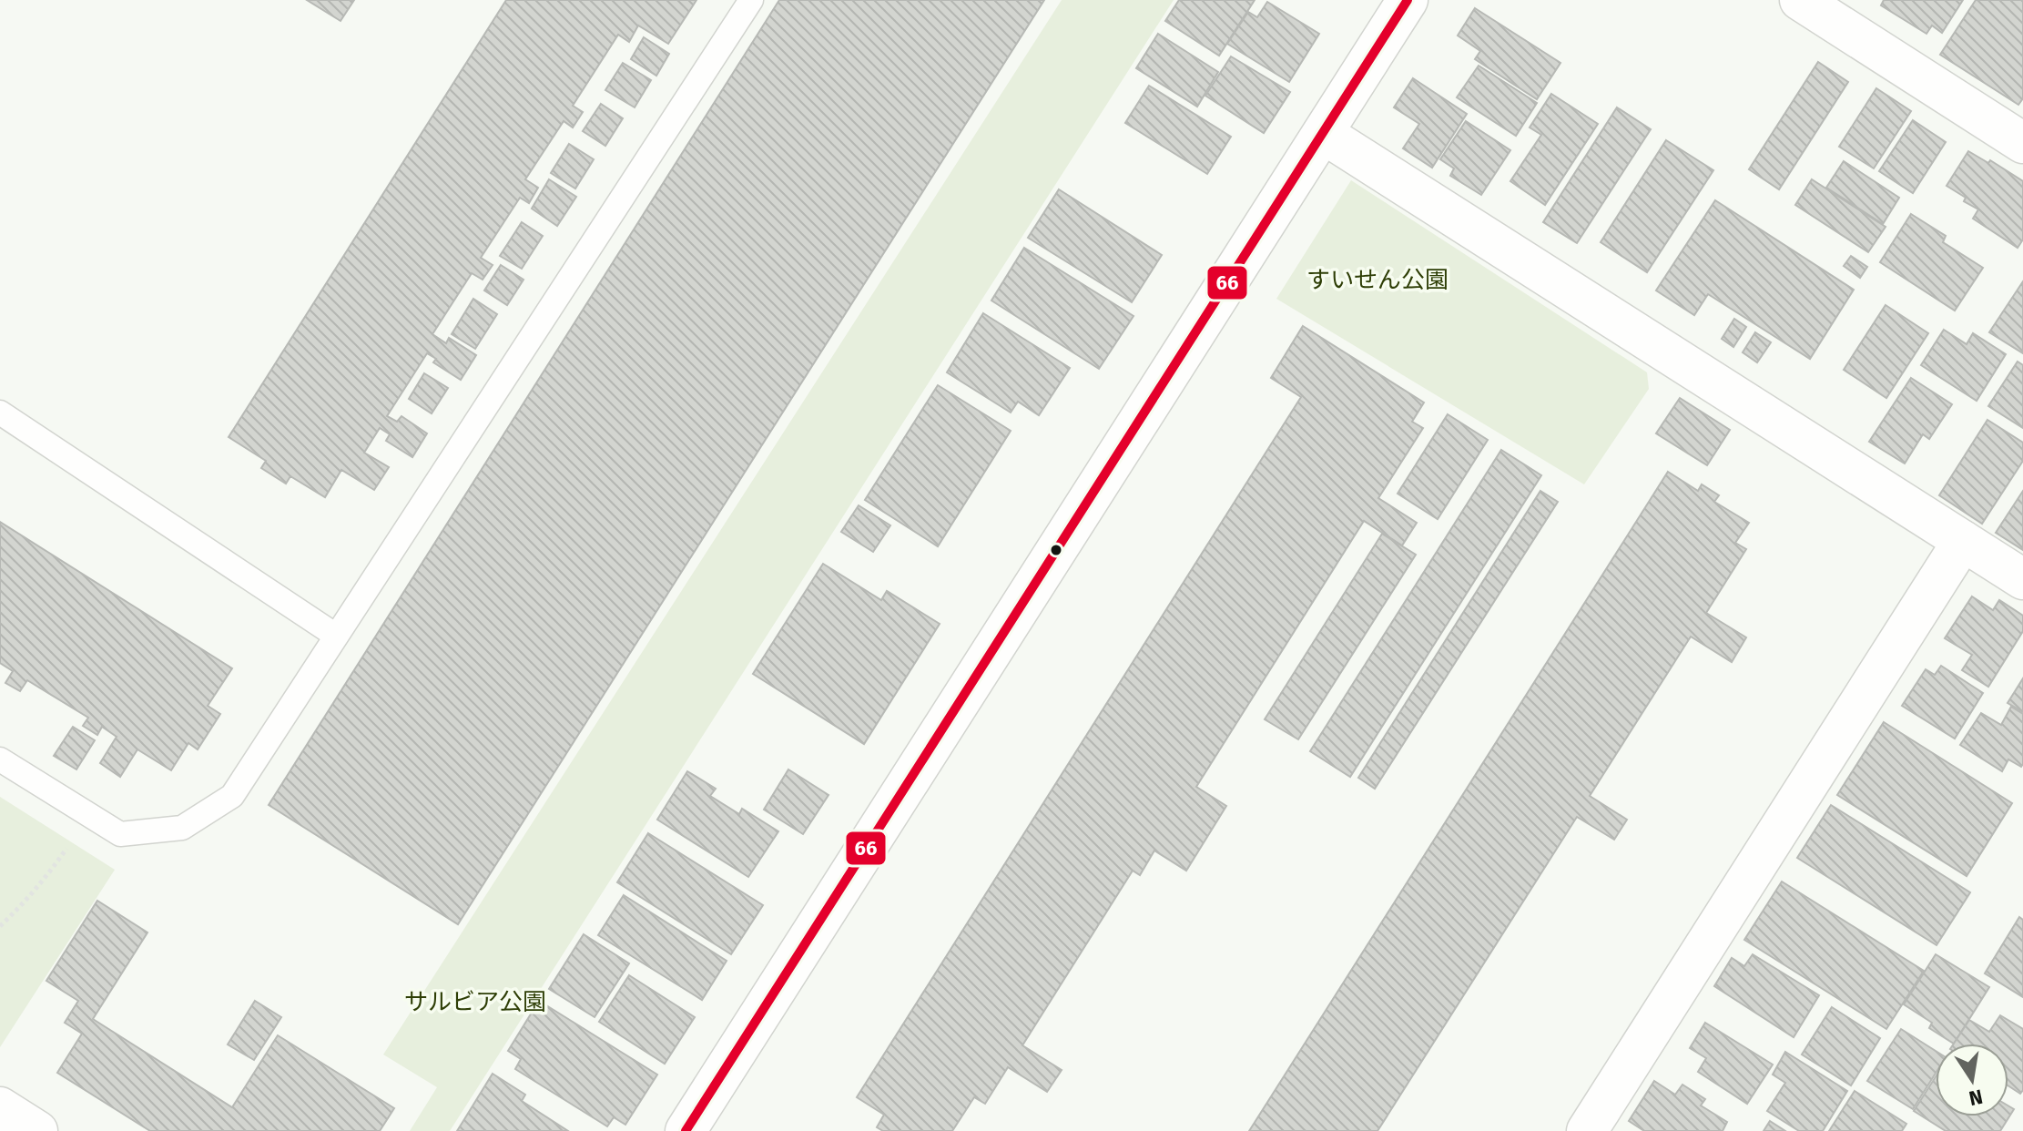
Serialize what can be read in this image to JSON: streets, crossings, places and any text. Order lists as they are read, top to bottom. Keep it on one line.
{"parks":["すいせん公園","サルビア公園"],"lines":["transit line 66"],"north":"bottom"}
